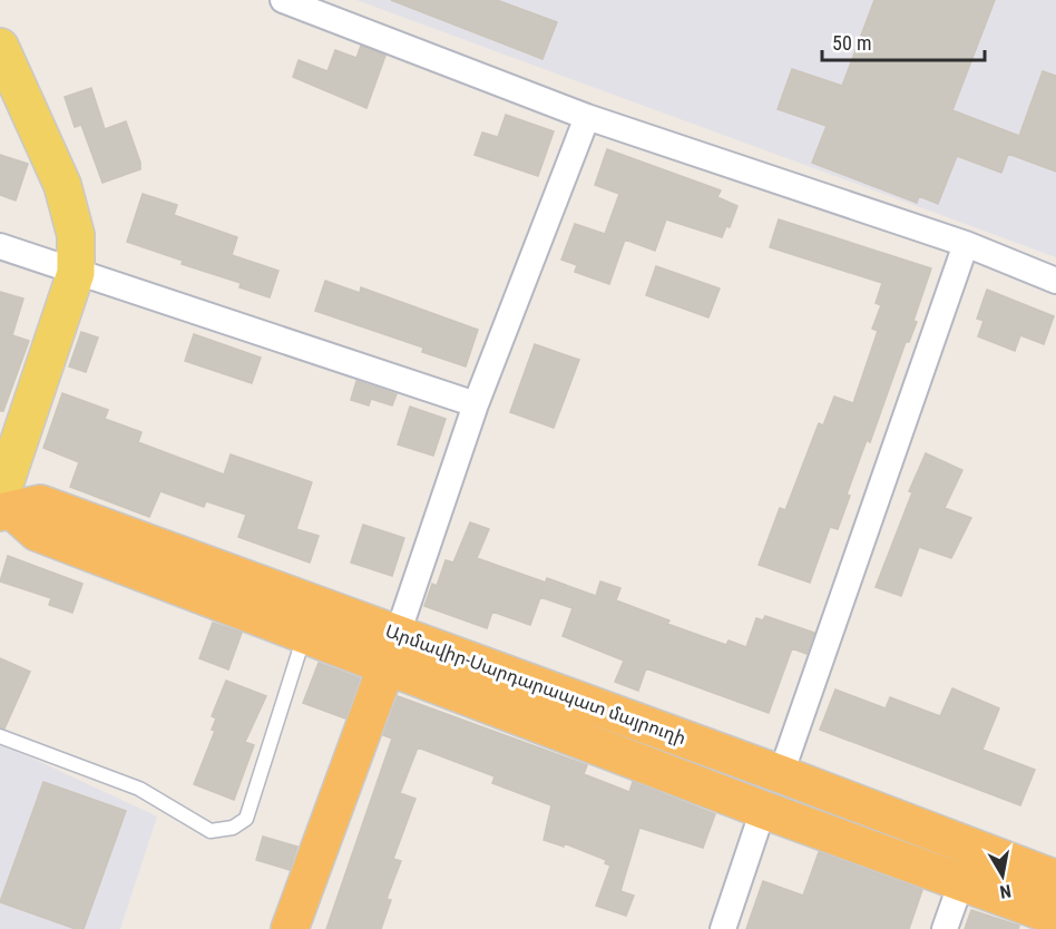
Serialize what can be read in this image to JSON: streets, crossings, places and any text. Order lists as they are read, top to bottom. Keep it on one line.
{"streets":{"highway":["Արմավիր-Սարդարապատ մայրուղի"]},"scale_bar":"50 m","north":"bottom"}
